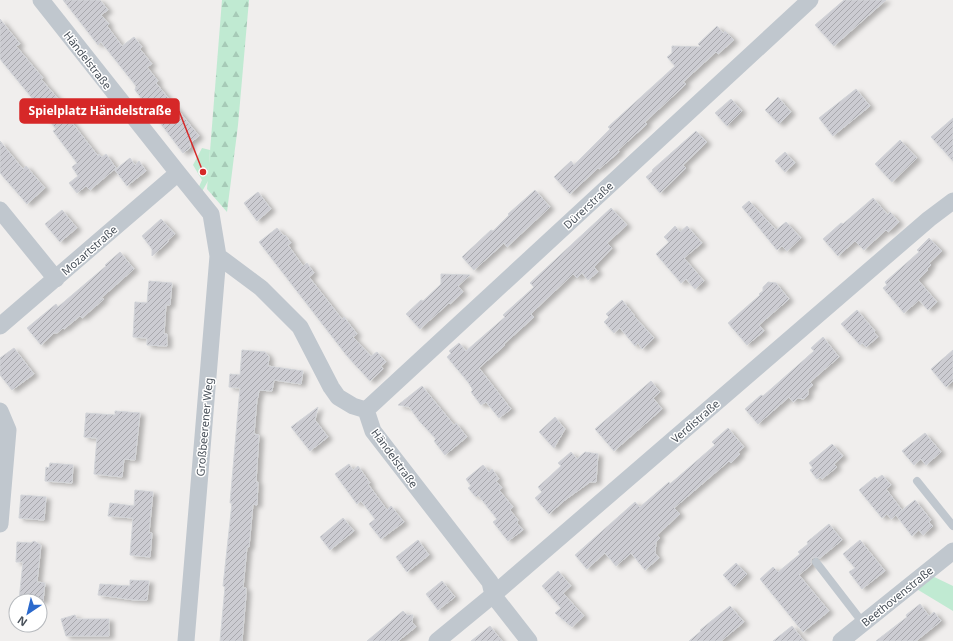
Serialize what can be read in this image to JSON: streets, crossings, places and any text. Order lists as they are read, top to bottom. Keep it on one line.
{"streets":{"street":["Händelstraße","Dürerstraße","Mozartstraße","Verdistraße","Großbeerener Weg","Beethovenstraße"]},"crossings":[["Händelstraße","Dürerstraße"],["Händelstraße","Mozartstraße"],["Händelstraße","Verdistraße"],["Händelstraße","Großbeerener Weg"]],"places":["Spielplatz Händelstraße"],"north":"bottom left"}
